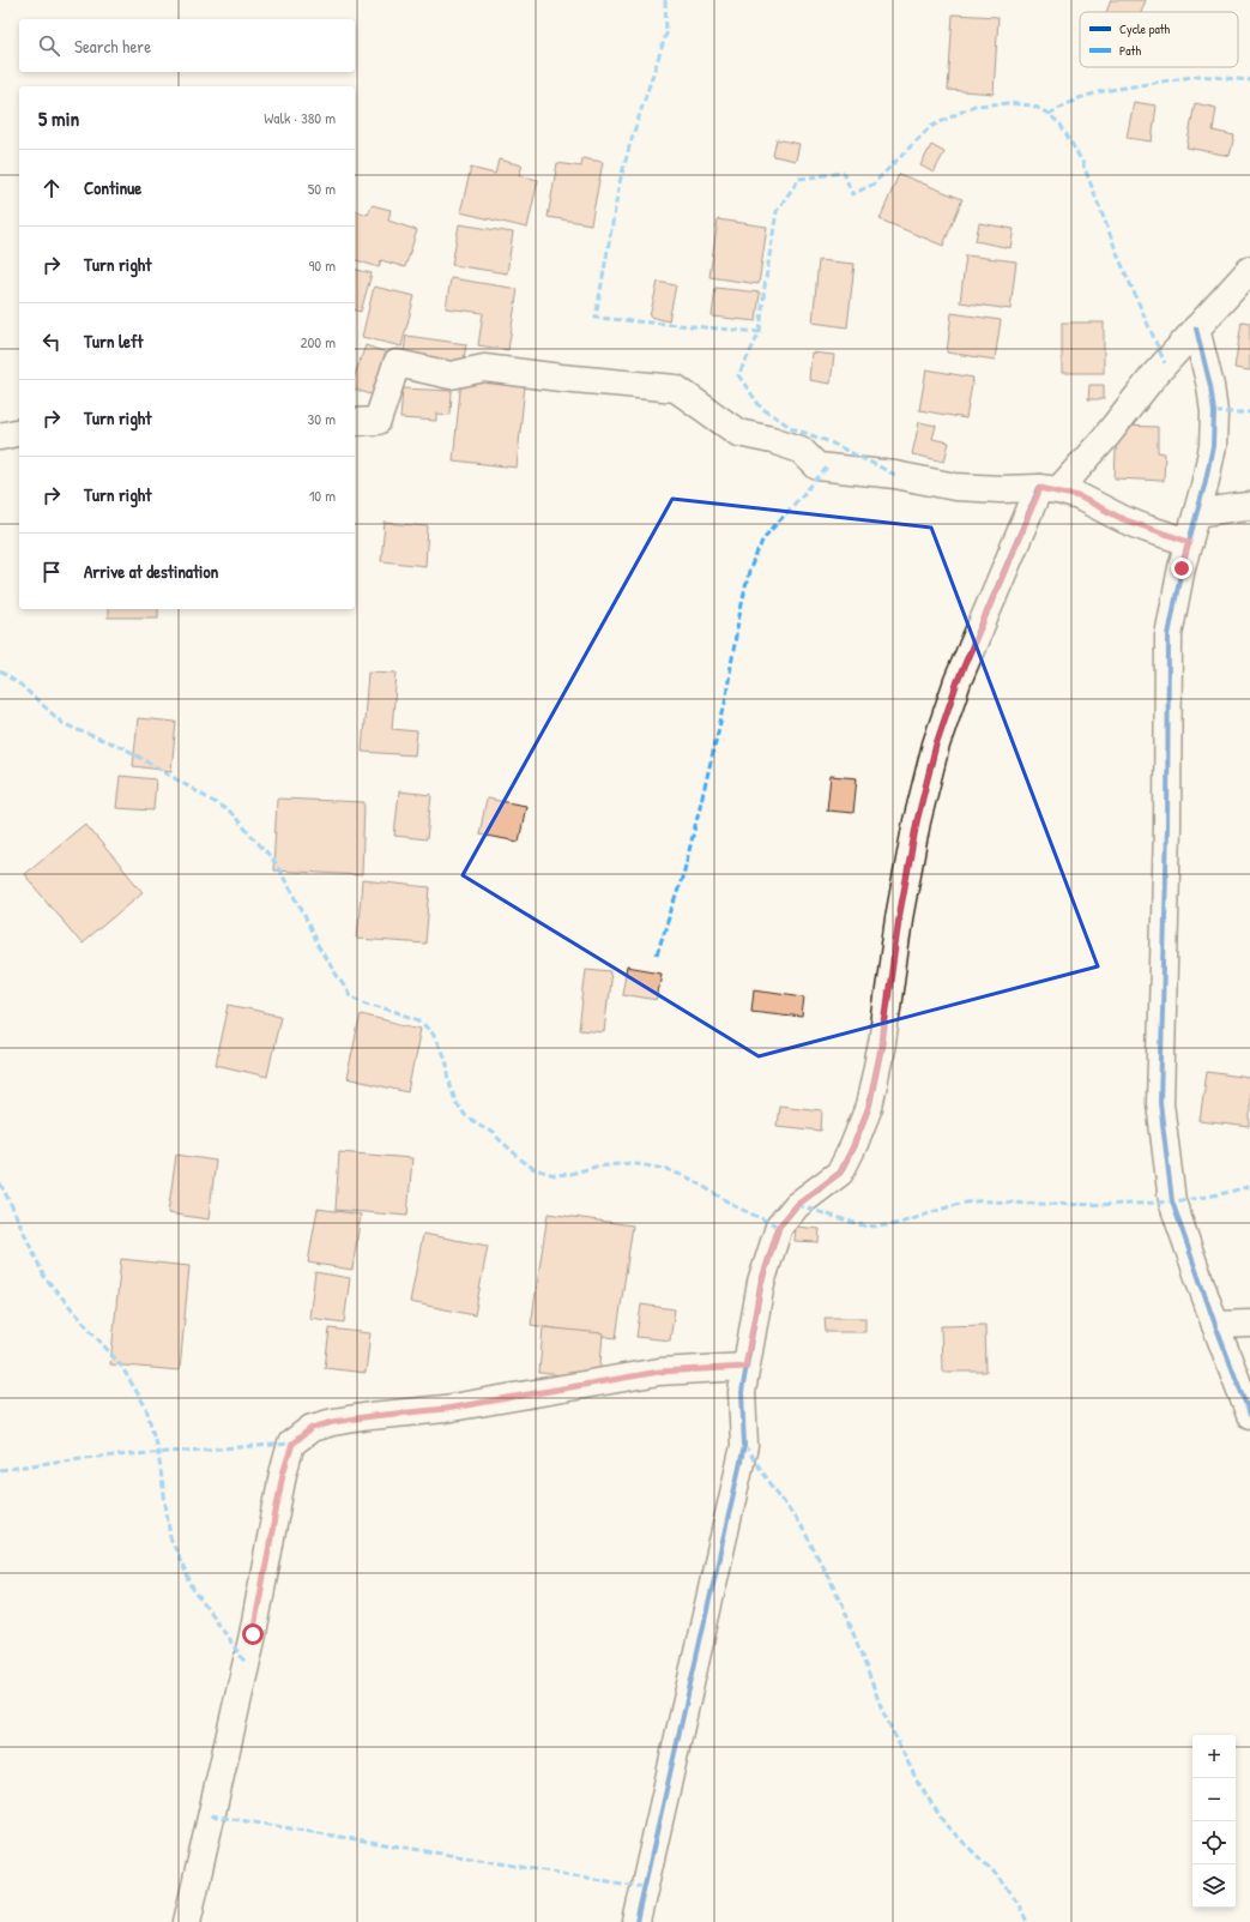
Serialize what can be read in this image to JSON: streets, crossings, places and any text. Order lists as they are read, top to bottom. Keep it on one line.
{"legend":["Cycle path","Path"],"page":{"search":"Search here","heading":["5 min","Walk · 380 m"],"list":[["Continue","50 m"],["Turn right","90 m"],["Turn left","200 m"],["Turn right","30 m"],["Turn right","10 m"],"Arrive at destination"],"map_buttons":["+","−"]}}
